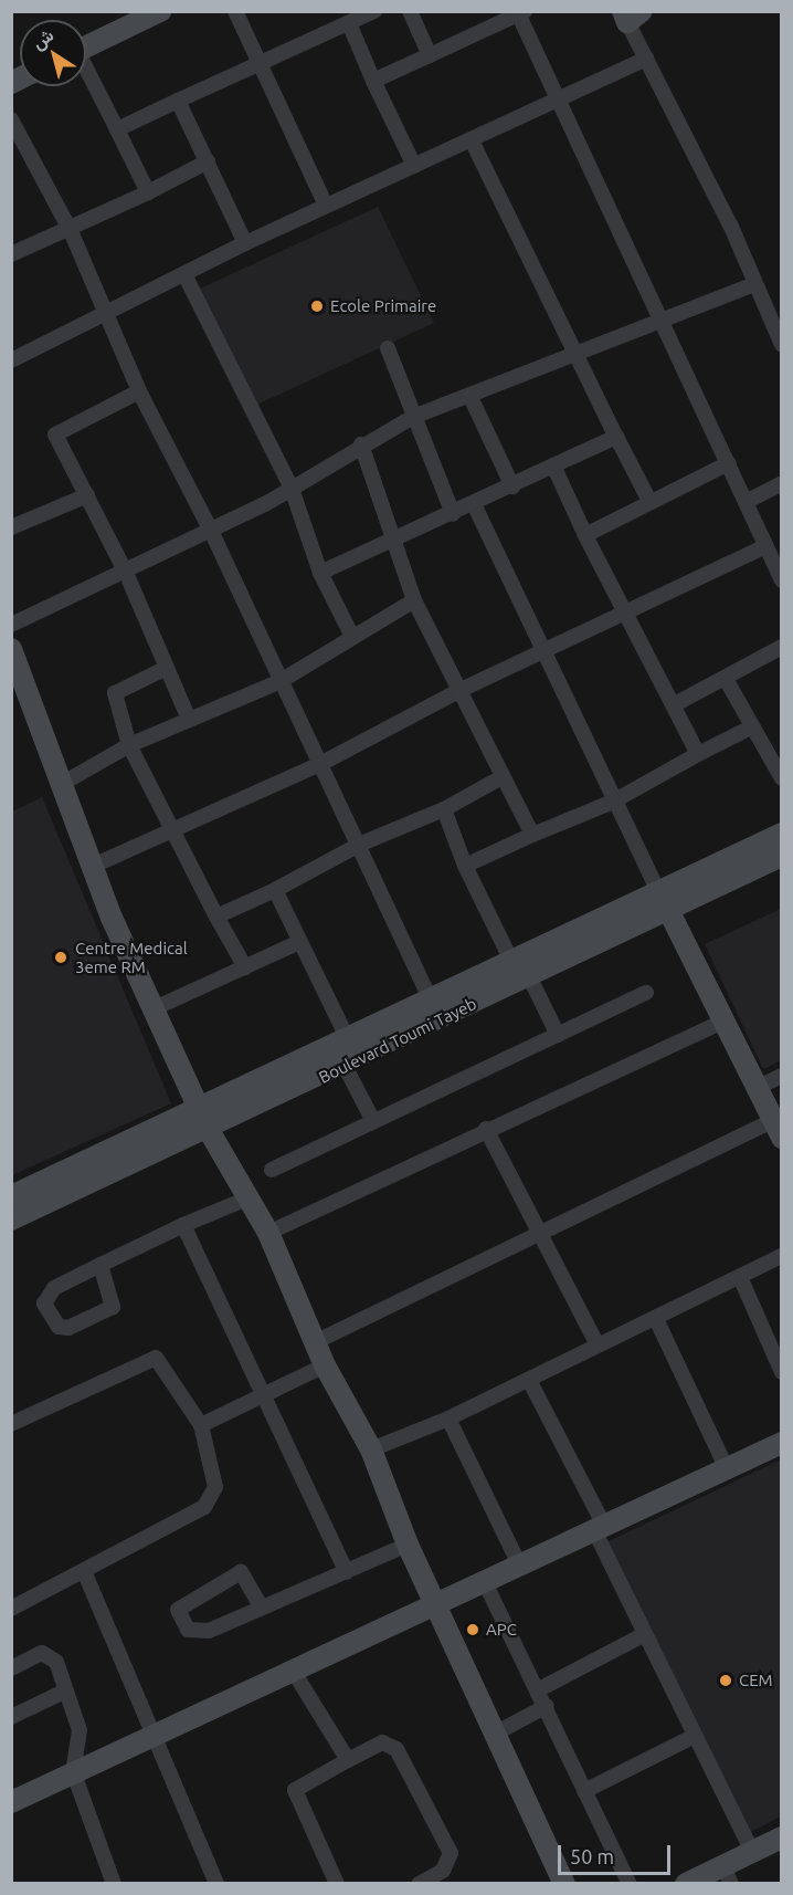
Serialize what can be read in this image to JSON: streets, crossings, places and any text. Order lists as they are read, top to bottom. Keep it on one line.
{"streets":{"street":["Boulevard Toumi Tayeb"]},"places":["Ecole Primaire","Centre Medical 3eme RM","APC","CEM"],"scale_bar":"50 m","north":"top left"}
